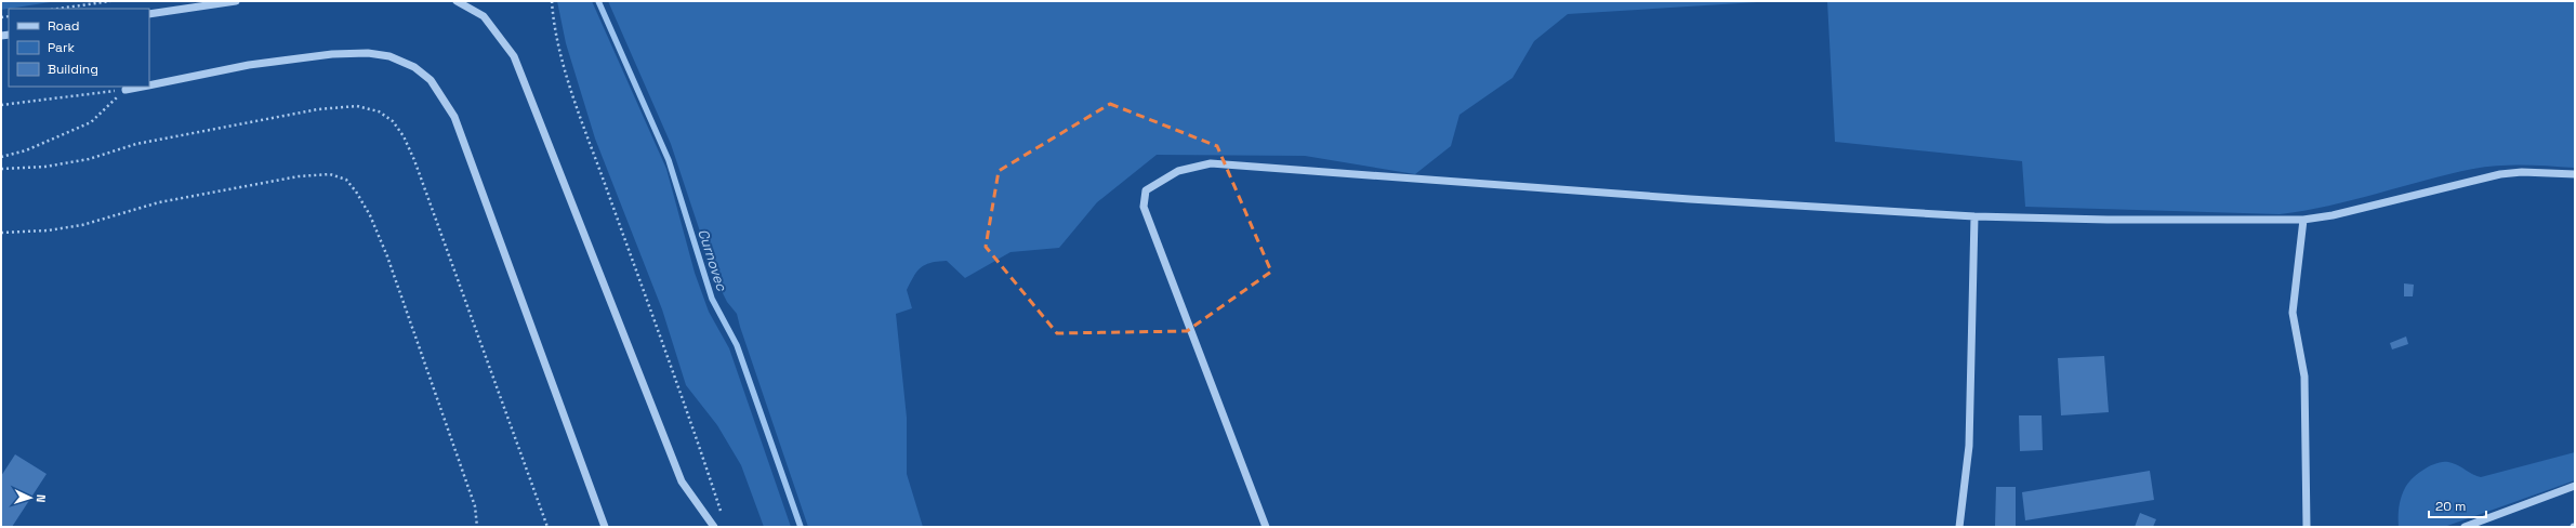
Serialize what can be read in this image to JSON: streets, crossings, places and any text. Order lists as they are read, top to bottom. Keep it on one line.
{"water":["Curnovec"],"legend":["Road","Park","Building"],"scale_bar":"20 m","north":"right"}
